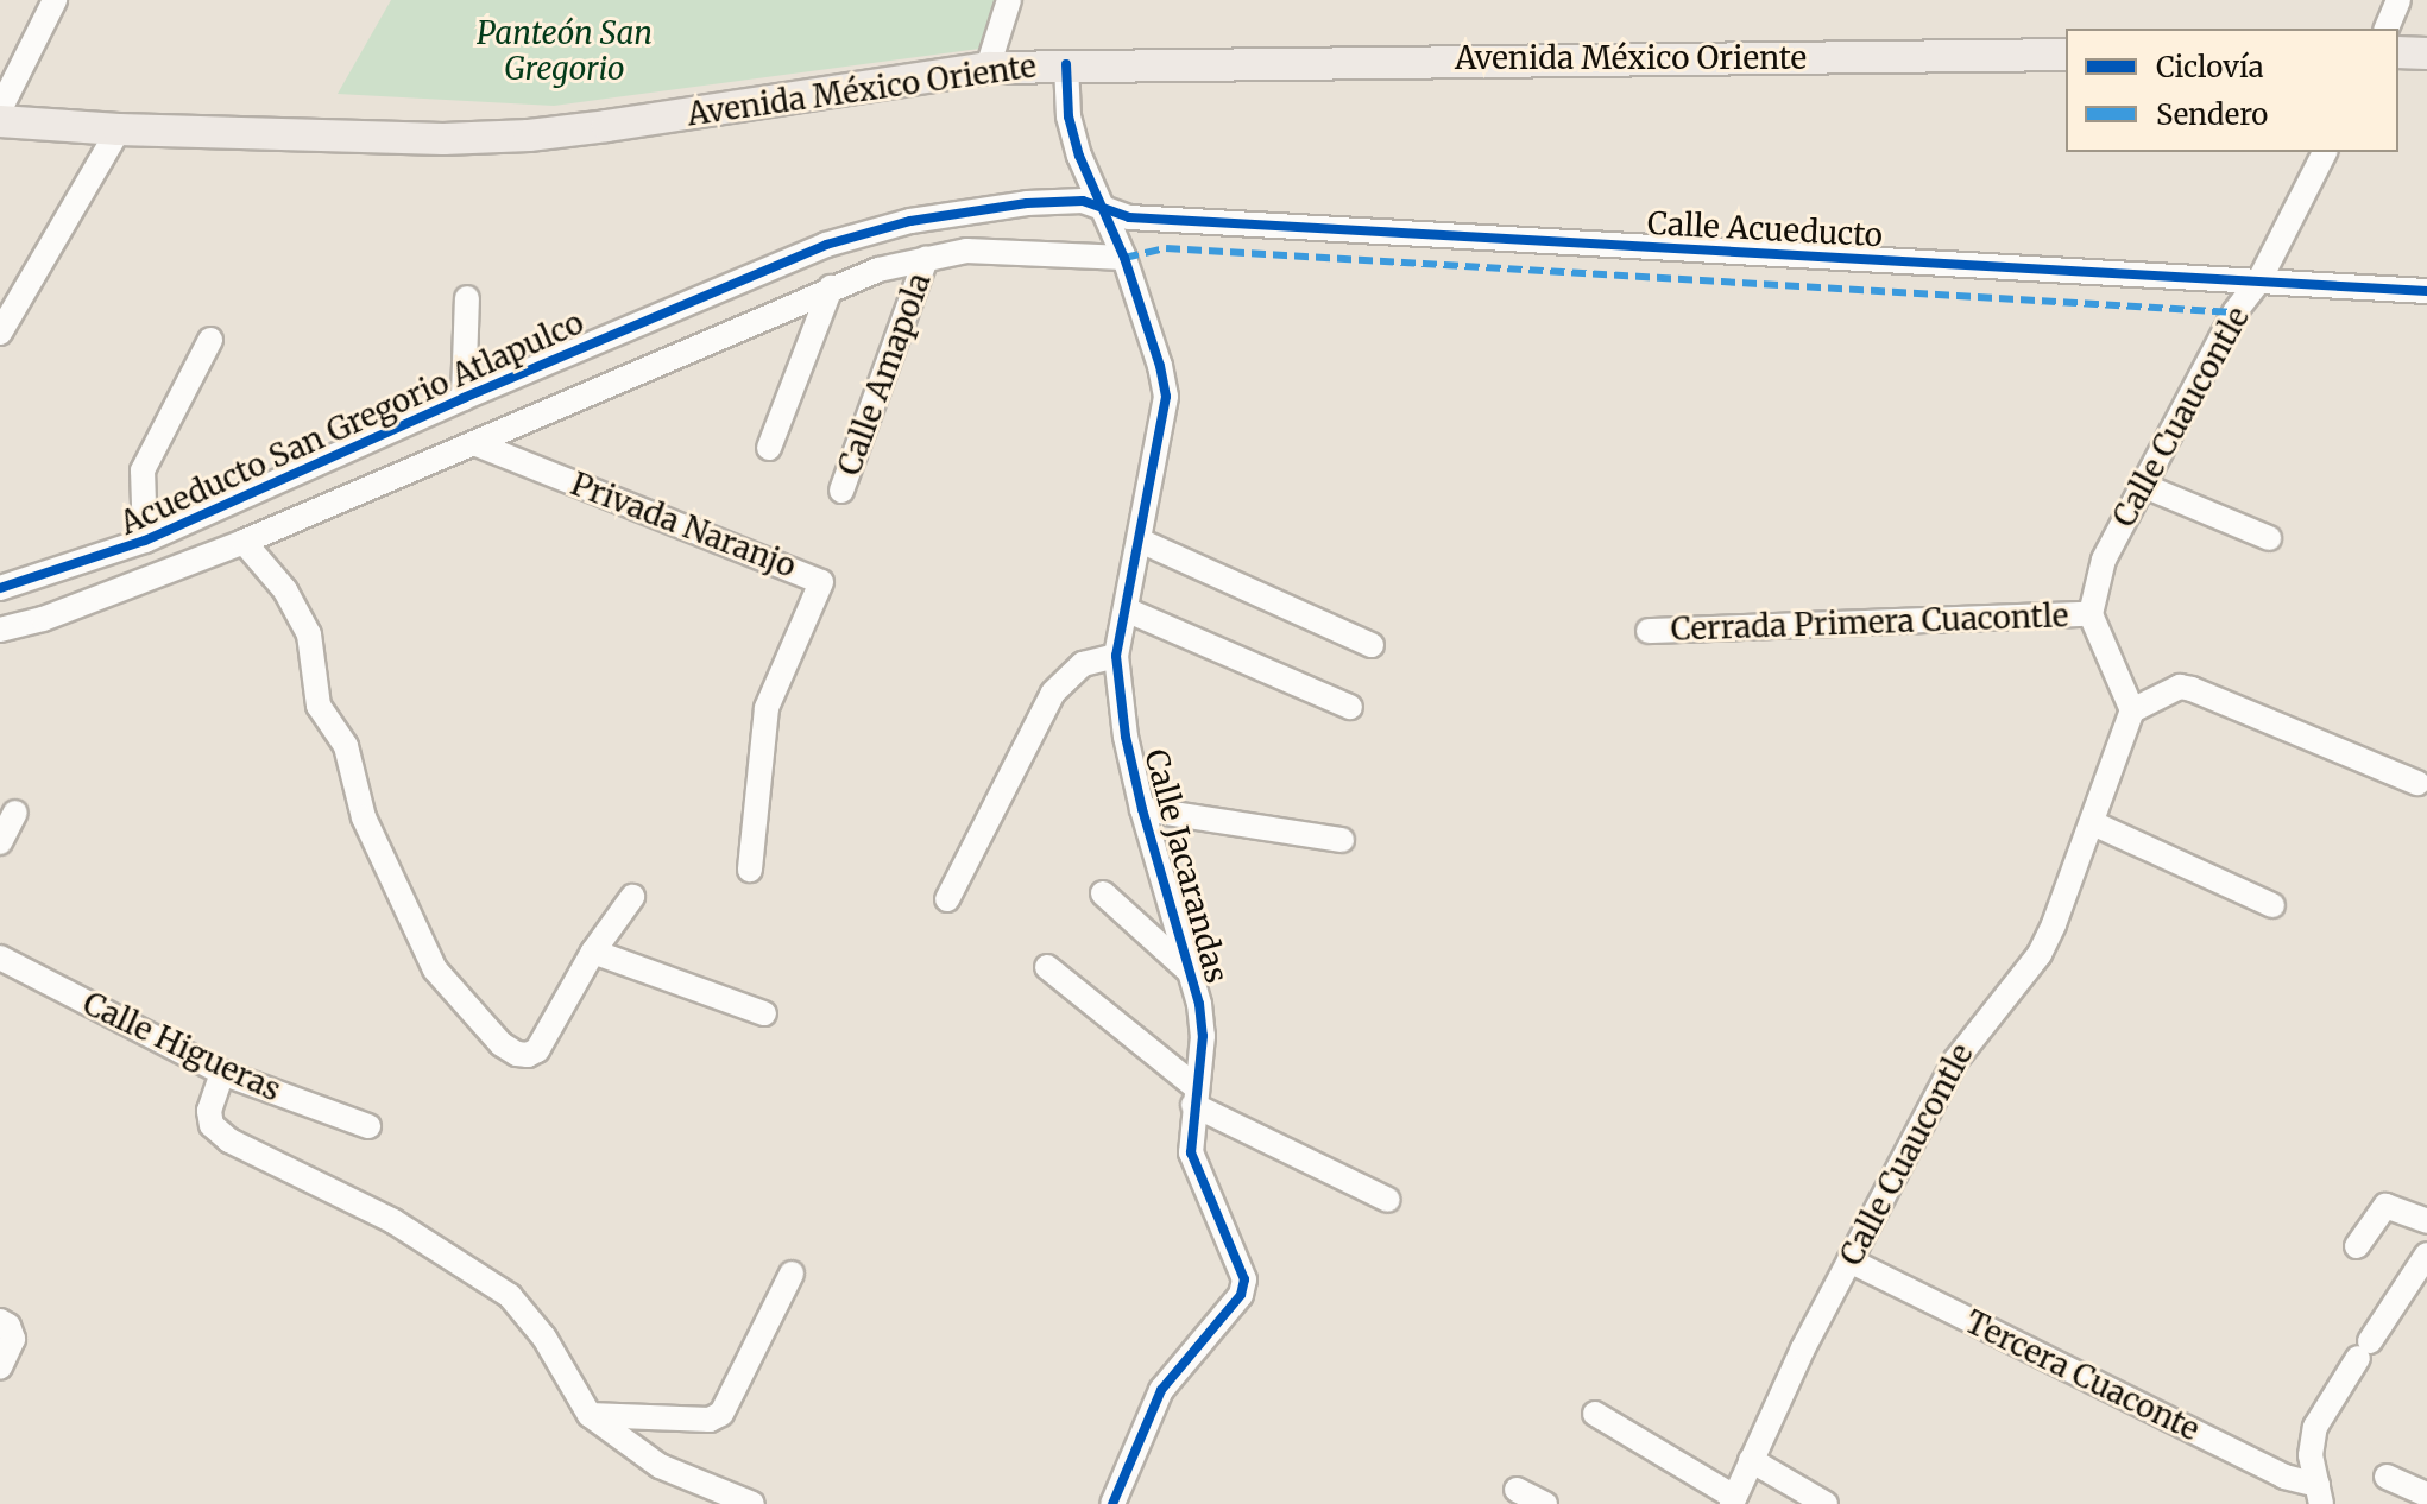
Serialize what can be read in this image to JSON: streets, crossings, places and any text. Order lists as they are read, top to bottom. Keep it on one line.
{"streets":{"main road":["Avenida México Oriente"],"street":["Calle Acueducto","Calle Amapola","Calle Cuaucontle","Acueducto San Gregorio Atlapulco","Privada Naranjo","Cerrada Primera Cuacontle","Calle Jacarandas","Calle Higueras","Tercera Cuaconte"]},"crossings":[["Avenida México Oriente","Calle Jacarandas"],["Calle Acueducto","Calle Cuaucontle"],["Calle Acueducto","Acueducto San Gregorio Atlapulco"],["Calle Acueducto","Calle Jacarandas"],["Calle Amapola","Acueducto San Gregorio Atlapulco"],["Calle Cuaucontle","Cerrada Primera Cuacontle"],["Calle Cuaucontle","Tercera Cuaconte"],["Acueducto San Gregorio Atlapulco","Privada Naranjo"],["Acueducto San Gregorio Atlapulco","Calle Jacarandas"]],"parks":["Panteón San Gregorio"],"legend":["Ciclovía","Sendero"]}
